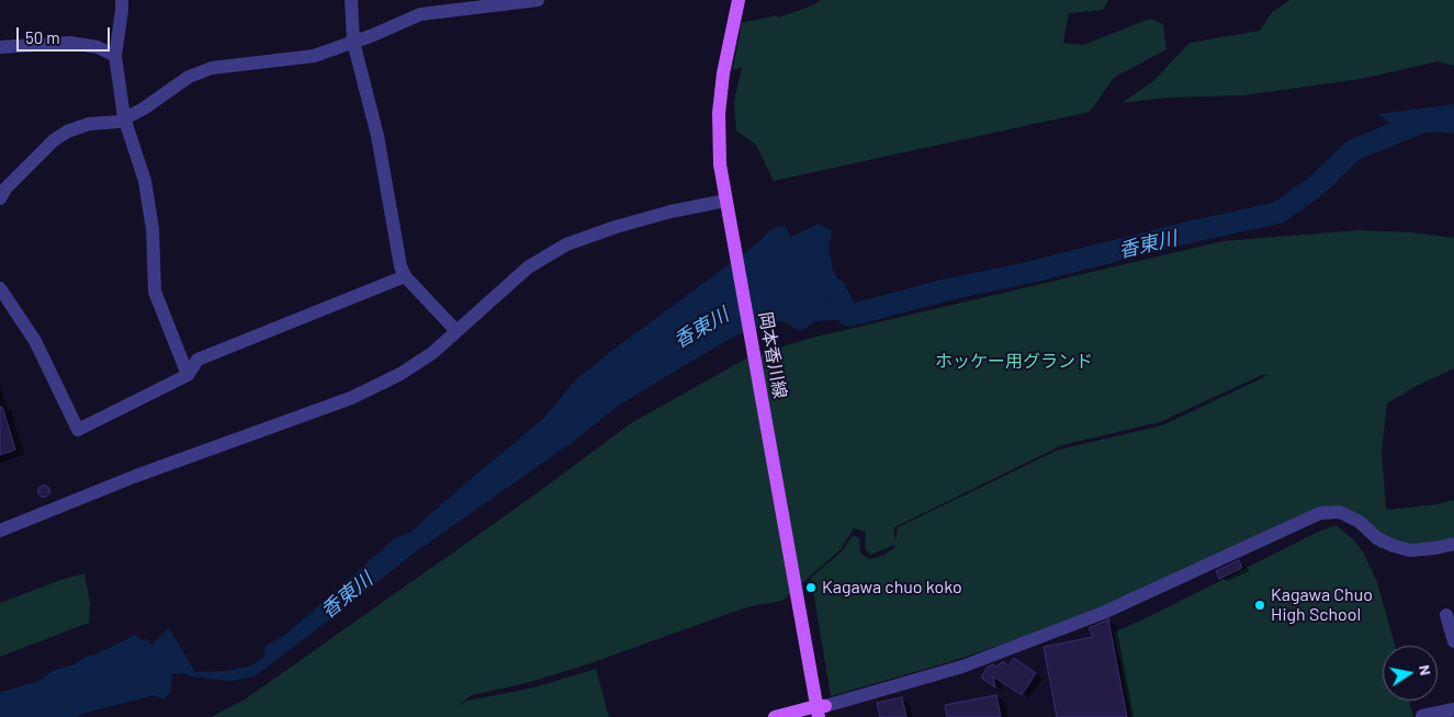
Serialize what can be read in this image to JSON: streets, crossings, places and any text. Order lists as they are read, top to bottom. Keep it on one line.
{"streets":{"main road":["岡本香川線"]},"water":["香東川"],"parks":["ホッケー用グランド"],"places":["Kagawa chuo koko","Kagawa Chuo High School"],"scale_bar":"50 m","north":"right"}
